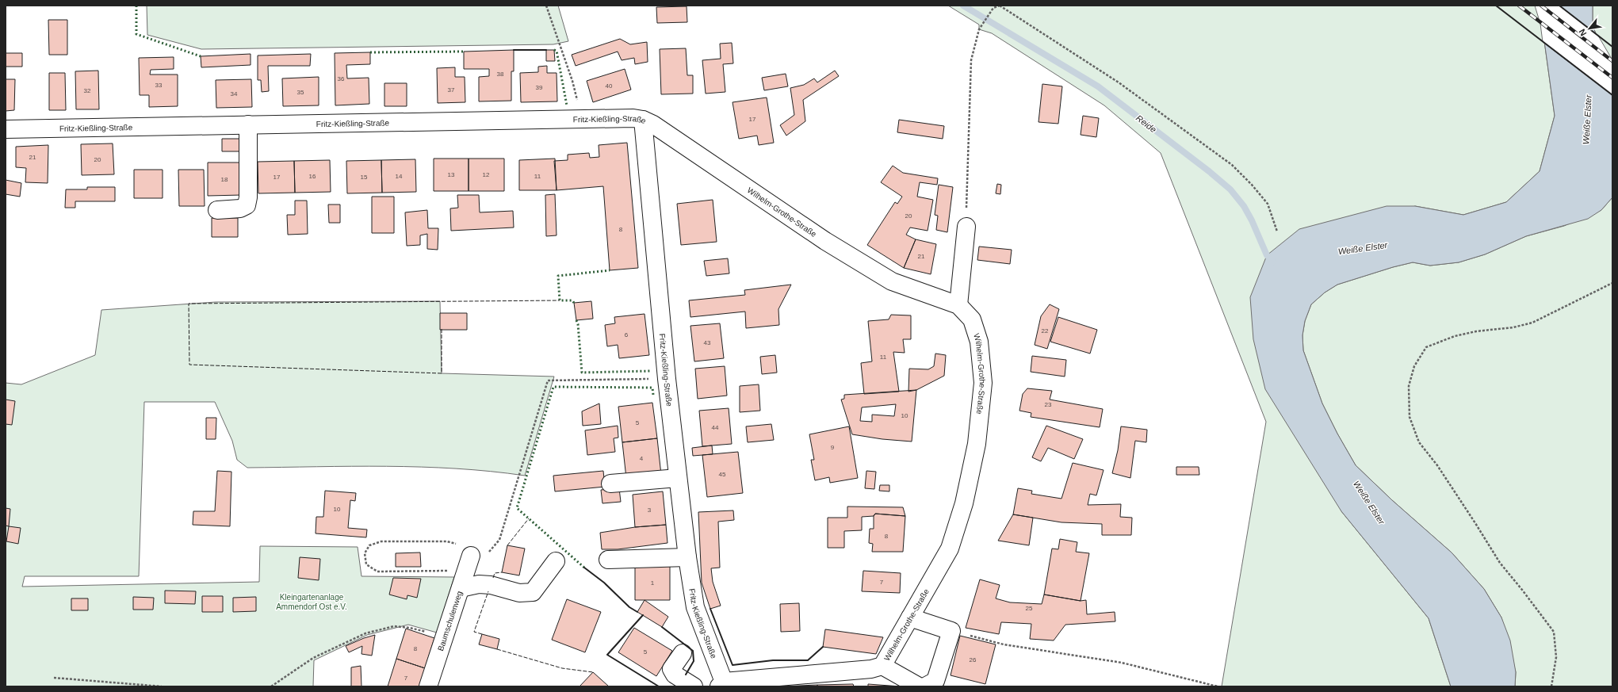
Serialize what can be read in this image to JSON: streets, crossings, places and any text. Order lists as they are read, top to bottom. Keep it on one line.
{"streets":{"street":["Fritz-Kießling-Straße","Wilhelm-Grothe-Straße","Baumschulenweg"]},"crossings":[["Fritz-Kießling-Straße","Wilhelm-Grothe-Straße"]],"water":["Weiße Elster","Reide"],"parks":["Kleingartenanlage Ammendorf Ost e.V."],"house_numbers":["38","36","33","40","39","37","32","35","34","17","21","20","13","12","16","14","11","17","15","18","20","8","21","22","6","43","11","23","10","5","44","9","4","45","10","3","8","7","1","25","8","5","26","7"],"north":"bottom left"}
